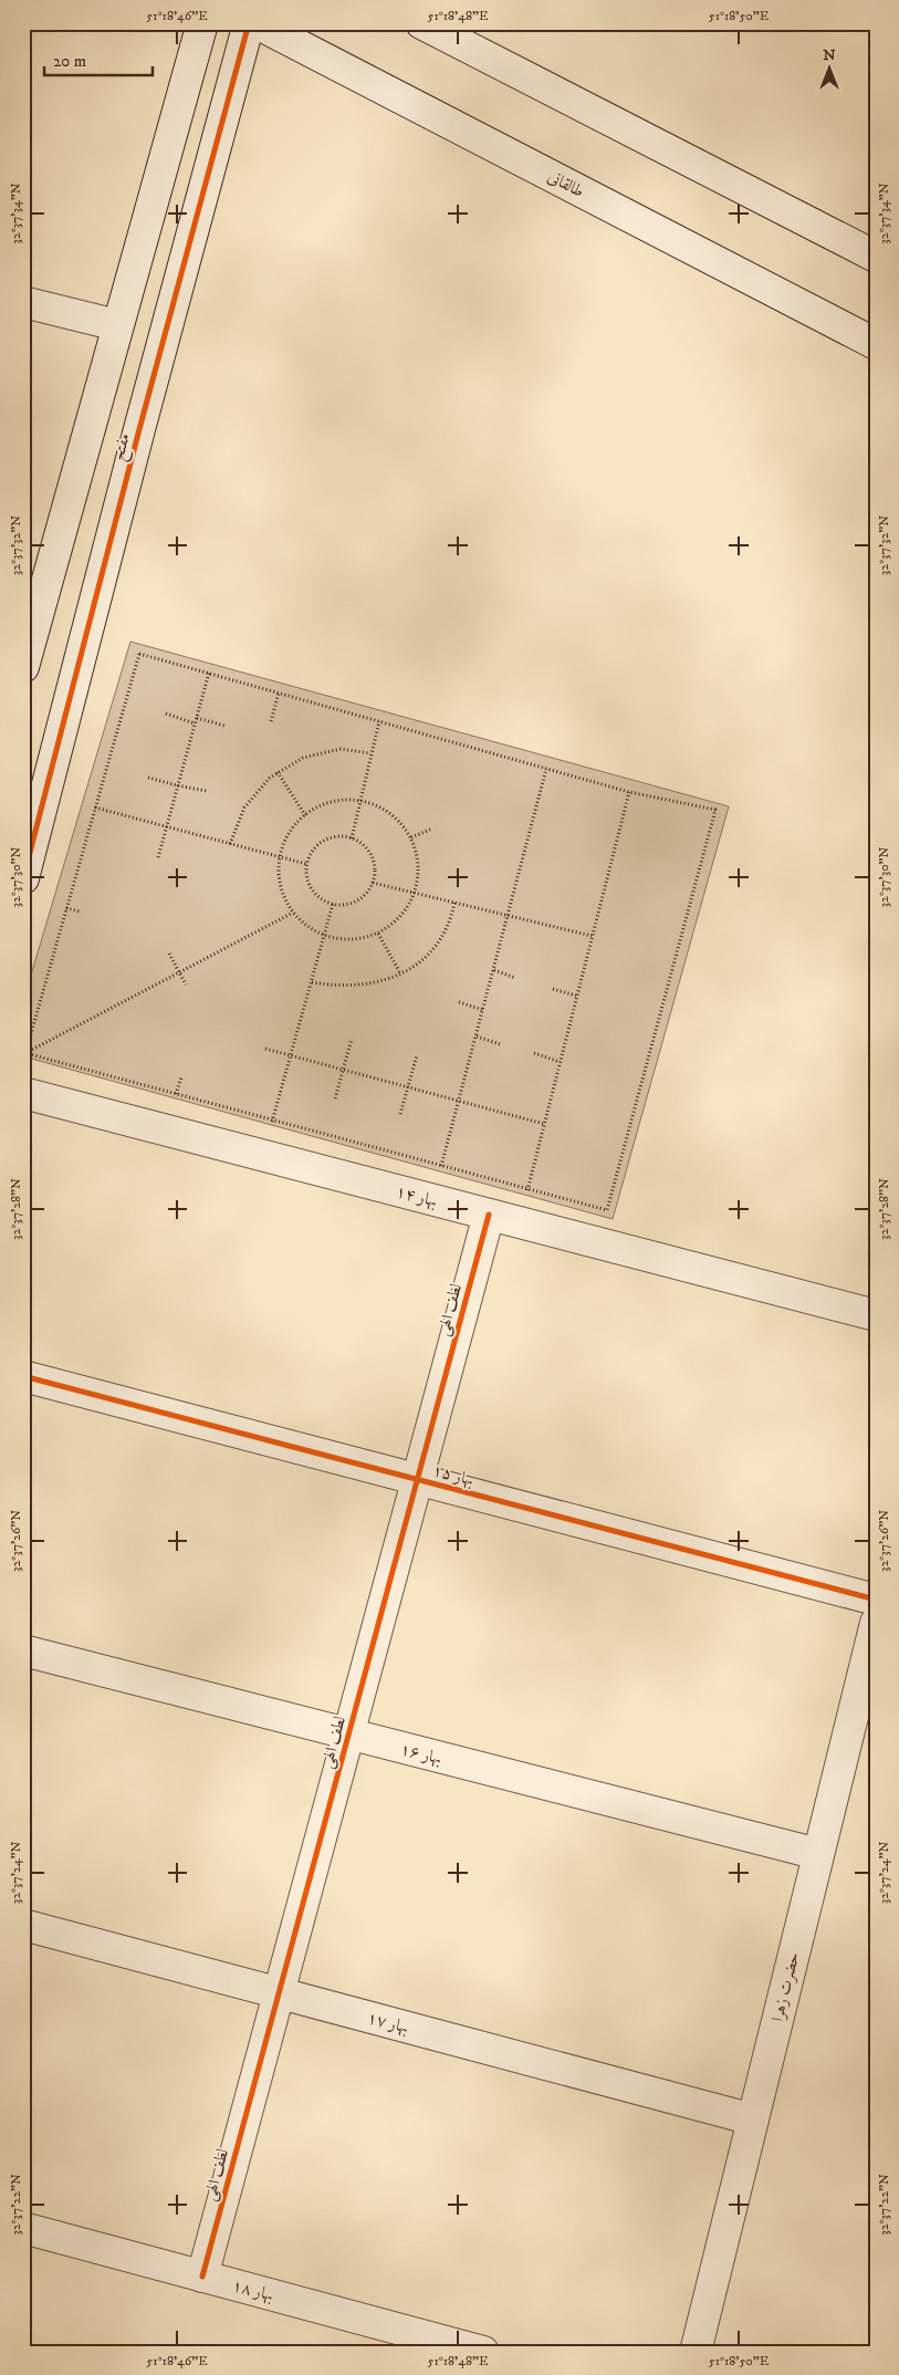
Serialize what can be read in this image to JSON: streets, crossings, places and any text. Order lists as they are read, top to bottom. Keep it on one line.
{"streets":{"street":["طالقانی","مفتح","بهار ۱۴","لطف الهی","بهار ۱۵","بهار ۱۶","حضرت زهرا","بهار ۱۷","بهار ۱۸"]},"crossings":[["بهار ۱۴","لطف الهی"],["لطف الهی","بهار ۱۵"],["لطف الهی","بهار ۱۶"],["لطف الهی","بهار ۱۷"],["لطف الهی","بهار ۱۸"],["بهار ۱۶","حضرت زهرا"],["حضرت زهرا","بهار ۱۷"]],"scale_bar":"20 m","north":"top","coordinates":["51°18'46\"E","51°18'48\"E","51°18'50\"E","32°37'34\"N","32°37'32\"N","32°37'30\"N","32°37'28\"N","32°37'26\"N","32°37'24\"N","32°37'22\"N"]}
